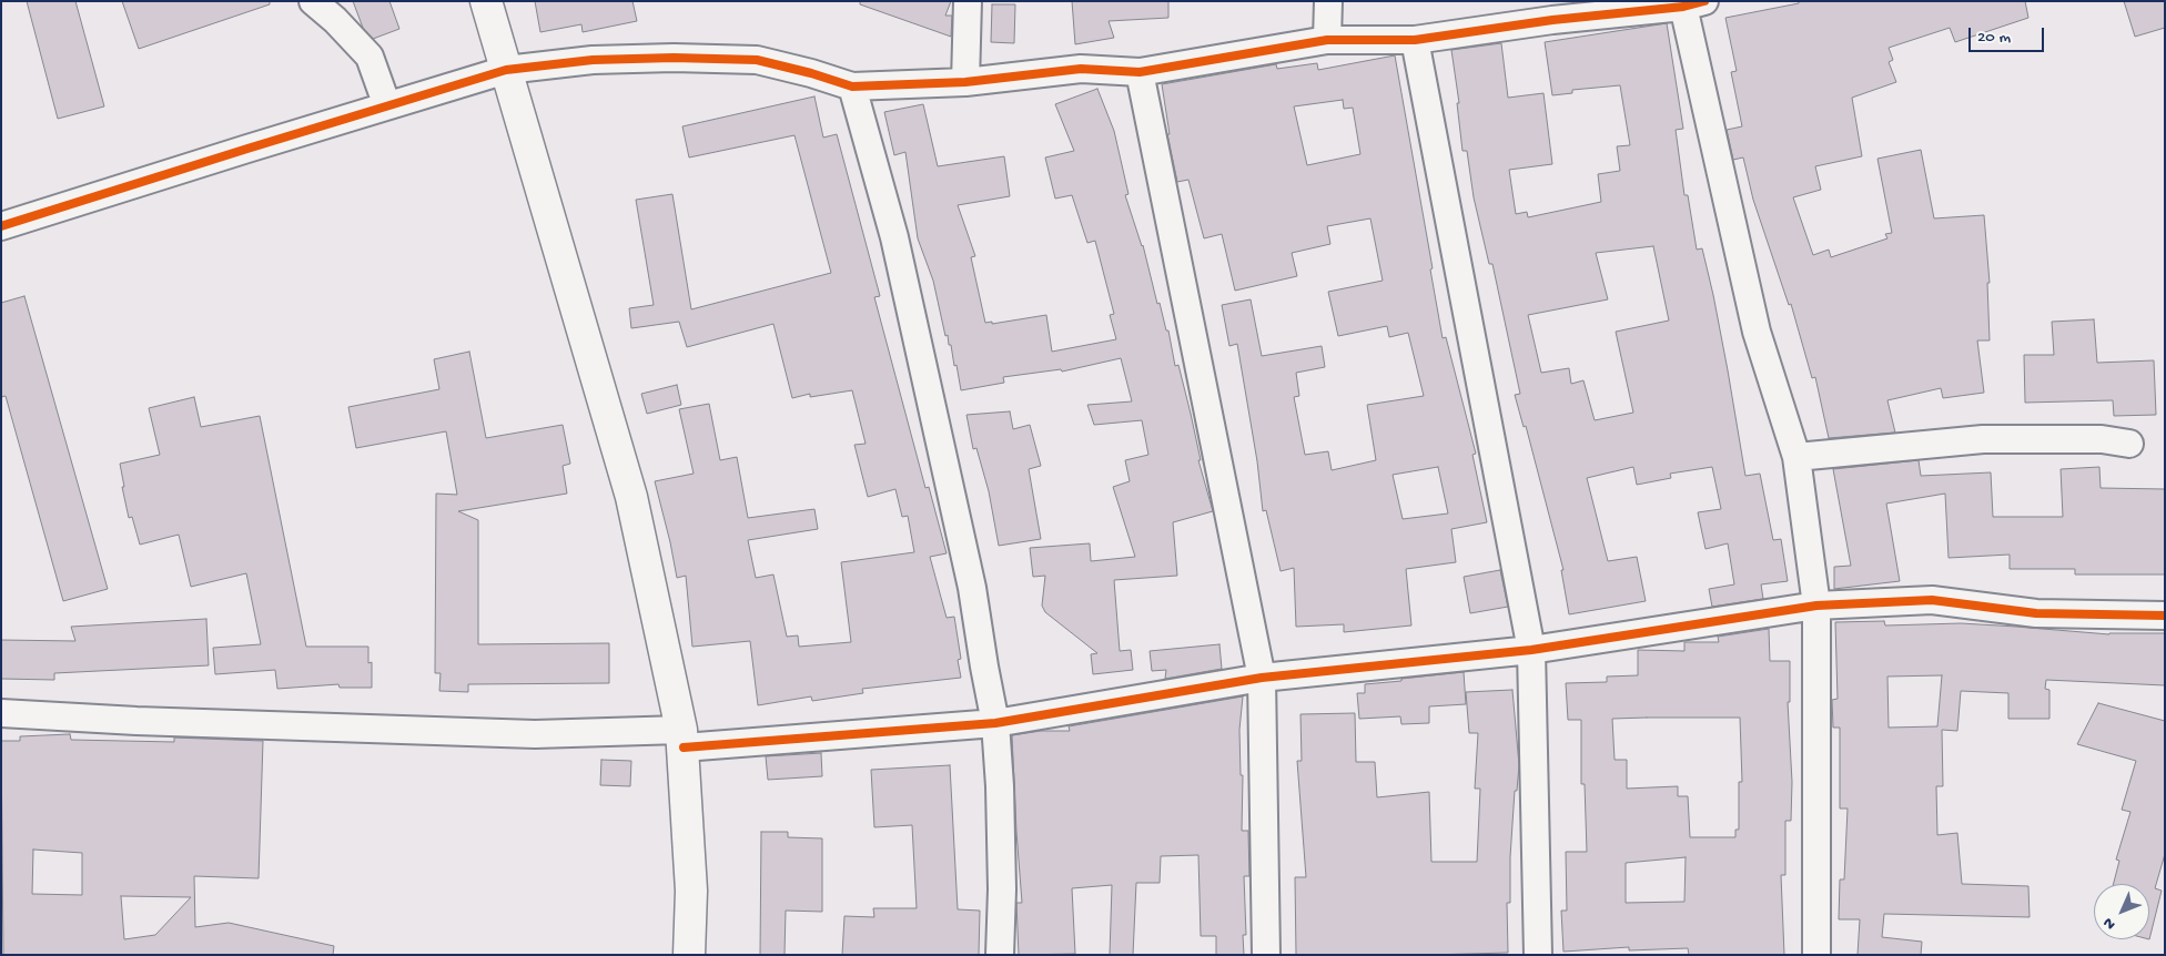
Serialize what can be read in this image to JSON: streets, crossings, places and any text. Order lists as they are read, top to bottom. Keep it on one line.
{"scale_bar":"20 m","north":"bottom left"}
